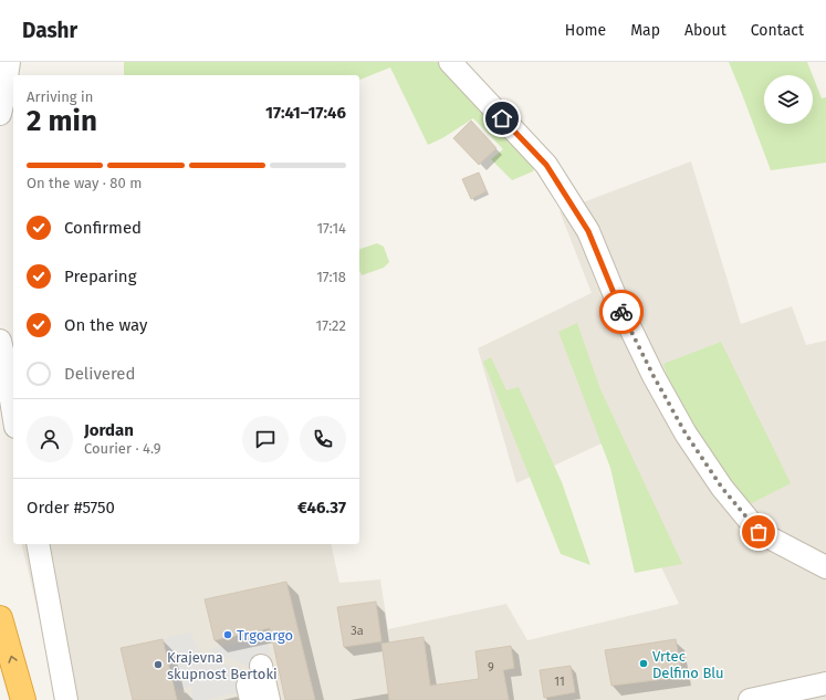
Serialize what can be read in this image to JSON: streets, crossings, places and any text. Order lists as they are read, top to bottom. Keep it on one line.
{"places":["Trgoargo","Vrtec Delfino Blu","Krajevna skupnost Bertoki"],"house_numbers":["3a","9","11"],"page":{"header":"Dashr","nav":["Home","Map","About","Contact"],"heading":["2 min","Arriving in","17:41–17:46"],"panel":["Jordan","Courier · 4.9","Order #5750","€46.37"],"bar":"On the way · 80 m","list":[["Confirmed","17:14"],["Preparing","17:18"],["On the way","17:22"],"Delivered"]}}
